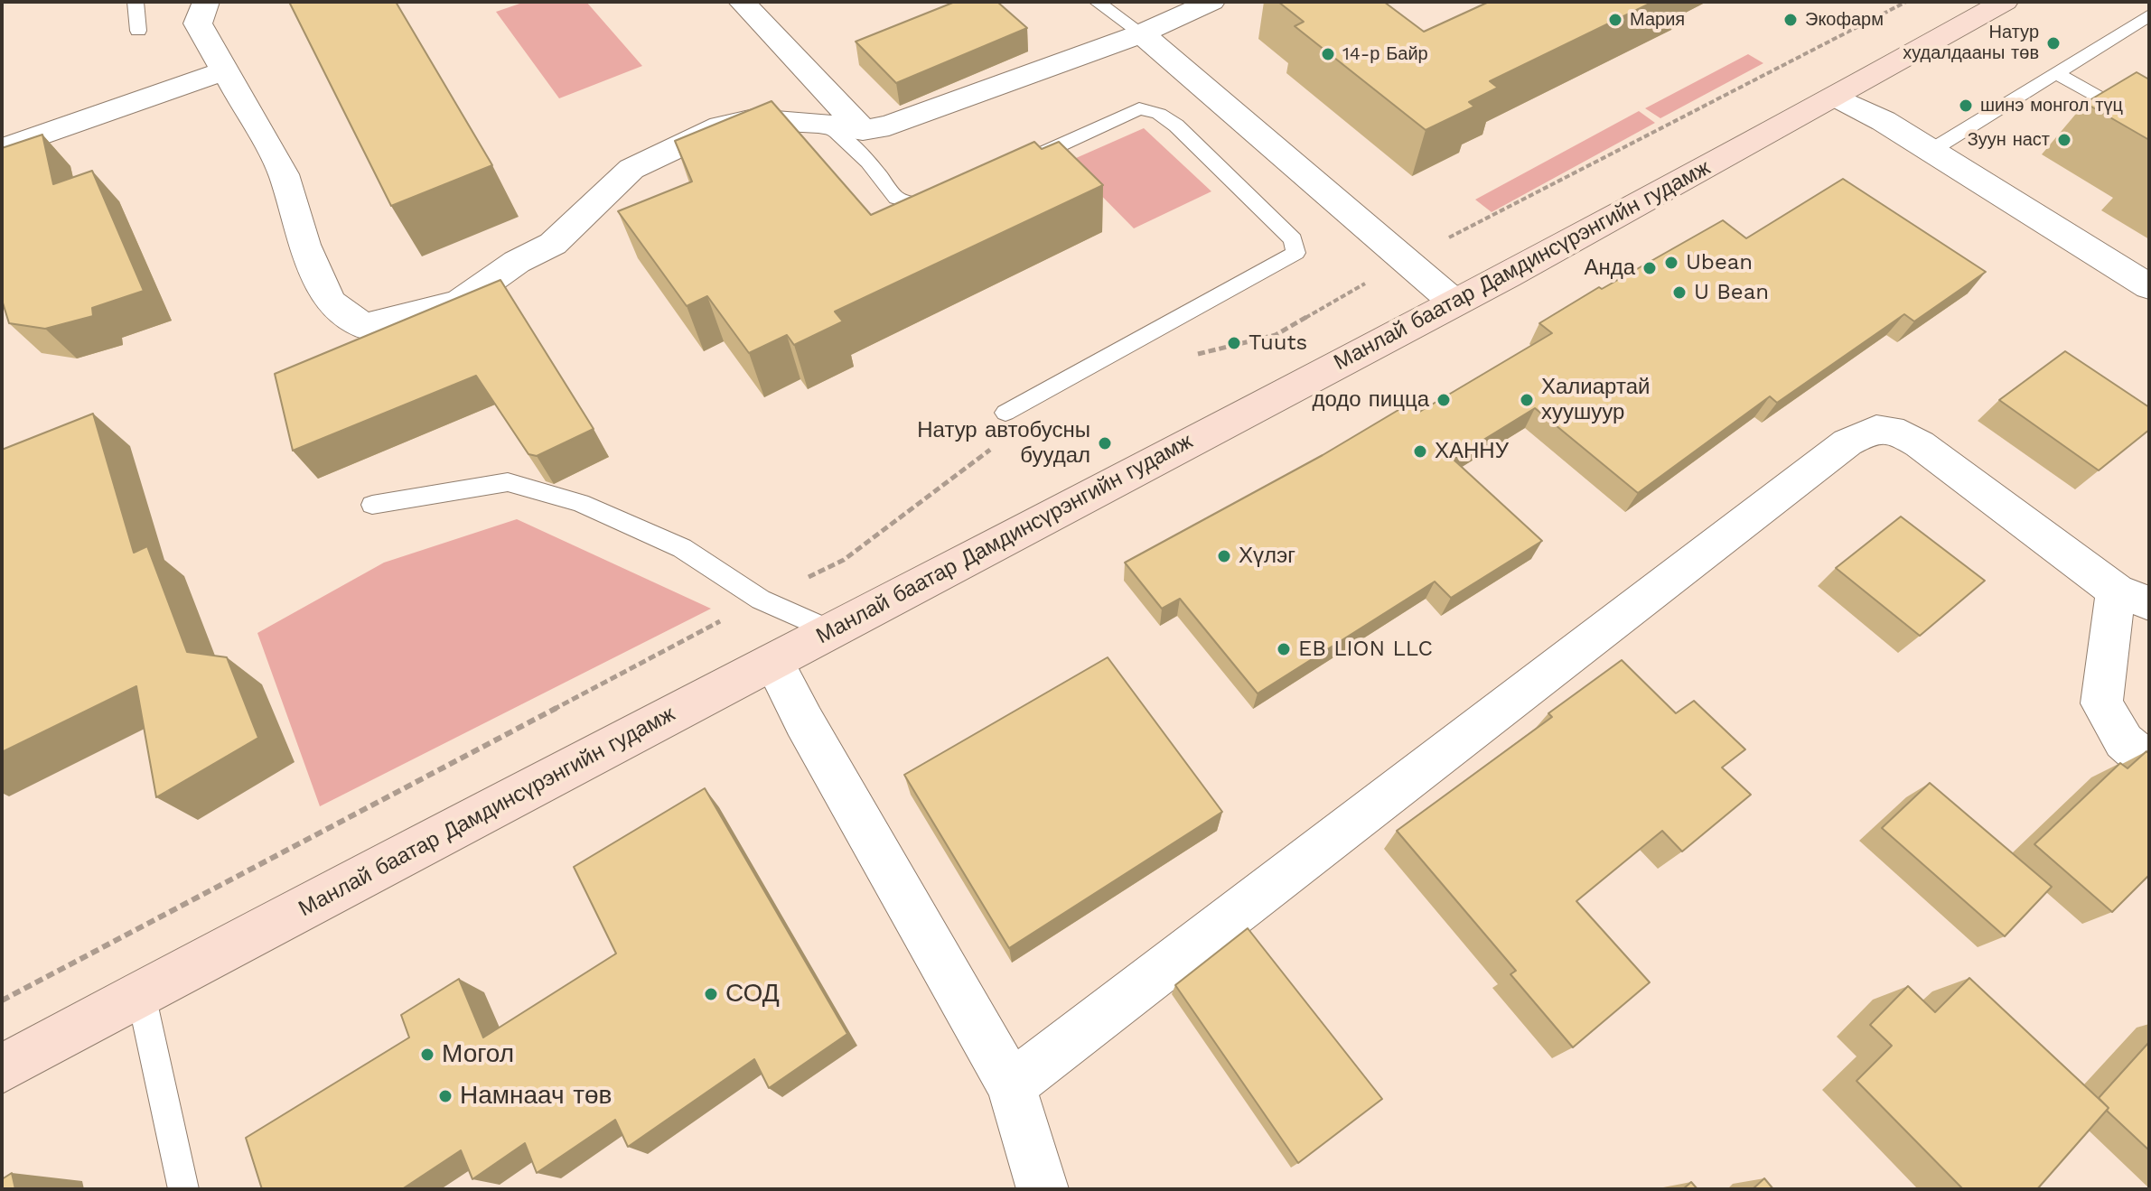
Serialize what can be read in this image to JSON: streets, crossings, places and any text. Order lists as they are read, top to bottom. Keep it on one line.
{"streets":{"main road":["Манлай баатар Дамдинсүрэнгийн гудамж"]},"places":["Мария","Экофарм","Натур худалдааны төв","14-р Байр","шинэ монгол түц","Зуун наст","Ubean","Анда","U Bean","Tuuts","додо пицца","Халиартай хуушуур","Натур автобусны буудал","ХАННУ","Хүлэг","EB LION LLC","СОД","Могол","Намнаач төв"]}
